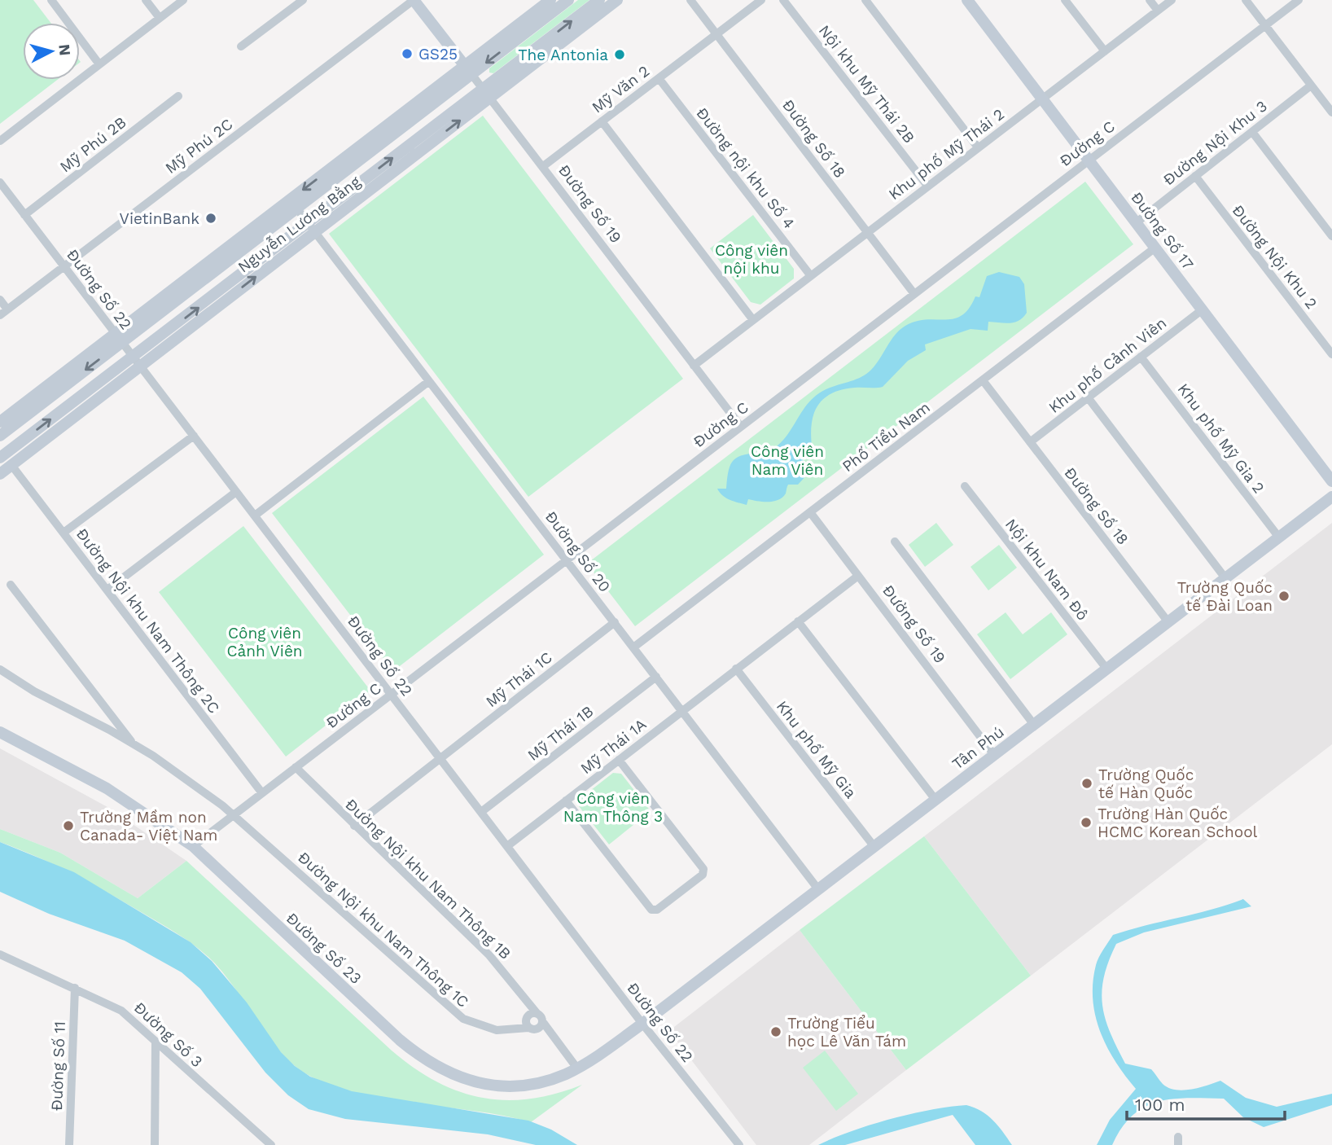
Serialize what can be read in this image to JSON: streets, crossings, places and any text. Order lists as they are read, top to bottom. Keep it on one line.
{"streets":{"street":["Nội khu Mỹ Thái 2B","Mỹ Văn 2","Đường Số 18","Đường Nội Khu 3","Đường C","Mỹ Phú 2B","Mỹ Phú 2C","Khu phố Mỹ Thái 2","Đường nội khu Số 4","Đường Số 19","Nguyễn Lương Bằng","Đường Số 17","Đường Nội Khu 2","Đường Số 22","Khu phố Cảnh Viên","Phố Tiểu Nam","Khu phố Mỹ Gia 2","Đường Số 20","Nội khu Nam Đô","Đường Nội khu Nam Thông 2C","Mỹ Thái 1C","Mỹ Thái 1B","Mỹ Thái 1A","Tân Phú","Khu phố Mỹ Gia","Đường Nội khu Nam Thông 1B","Đường Nội khu Nam Thông 1C","Đường Số 23","Đường Số 3","Đường Số 11"]},"crossings":[["Nội khu Mỹ Thái 2B","Khu phố Mỹ Thái 2"],["Mỹ Văn 2","Đường Số 18"],["Mỹ Văn 2","Đường nội khu Số 4"],["Mỹ Văn 2","Đường Số 19"],["Đường Số 18","Đường C"],["Đường Số 18","Khu phố Mỹ Thái 2"],["Đường Số 18","Khu phố Cảnh Viên"],["Đường Số 18","Phố Tiểu Nam"],["Đường Số 18","Tân Phú"],["Đường Nội Khu 3","Đường Số 17"],["Đường Nội Khu 3","Đường Nội Khu 2"],["Đường C","Đường Số 19"],["Đường C","Đường Số 17"],["Đường C","Đường Số 22"],["Đường C","Đường Số 20"],["Đường C","Đường Nội khu Nam Thông 2C"],["Đường C","Đường Nội khu Nam Thông 1B"],["Đường C","Đường Nội khu Nam Thông 1C"],["Đường C","Đường Số 23"],["Mỹ Phú 2B","Đường Số 22"],["Mỹ Phú 2C","Đường Số 19"],["Mỹ Phú 2C","Đường Số 22"],["Khu phố Mỹ Thái 2","Đường Số 17"],["Đường Số 19","Nguyễn Lương Bằng"],["Đường Số 19","Phố Tiểu Nam"],["Đường Số 19","Tân Phú"],["Nguyễn Lương Bằng","Đường Số 22"],["Nguyễn Lương Bằng","Đường Số 20"],["Nguyễn Lương Bằng","Đường Nội khu Nam Thông 2C"],["Đường Số 17","Khu phố Cảnh Viên"],["Đường Số 17","Phố Tiểu Nam"],["Đường Số 22","Mỹ Thái 1C"],["Đường Số 22","Mỹ Thái 1B"],["Đường Số 22","Mỹ Thái 1A"],["Đường Số 22","Tân Phú"],["Đường Số 22","Đường Số 23"],["Khu phố Cảnh Viên","Khu phố Mỹ Gia 2"],["Phố Tiểu Nam","Đường Số 20"],["Khu phố Mỹ Gia 2","Tân Phú"],["Đường Số 20","Mỹ Thái 1C"],["Đường Số 20","Mỹ Thái 1B"],["Đường Số 20","Mỹ Thái 1A"],["Đường Số 20","Tân Phú"],["Nội khu Nam Đô","Tân Phú"],["Mỹ Thái 1C","Đường Nội khu Nam Thông 1B"],["Tân Phú","Khu phố Mỹ Gia"],["Tân Phú","Đường Số 23"],["Đường Nội khu Nam Thông 1B","Đường Số 23"],["Đường Số 3","Đường Số 11"]],"parks":["Công viên nội khu","Công viên Nam Viên","Công viên Cảnh Viên","Công viên Nam Thông 3"],"places":["GS25","The Antonia","VietinBank","Trường Quốc tế Đài Loan","Trường Quốc tế Hàn Quốc","Trường Hàn Quốc HCMC Korean School","Trường Mầm non Canada- Việt Nam","Trường Tiểu học Lê Văn Tám"],"scale_bar":"100 m","north":"right"}
